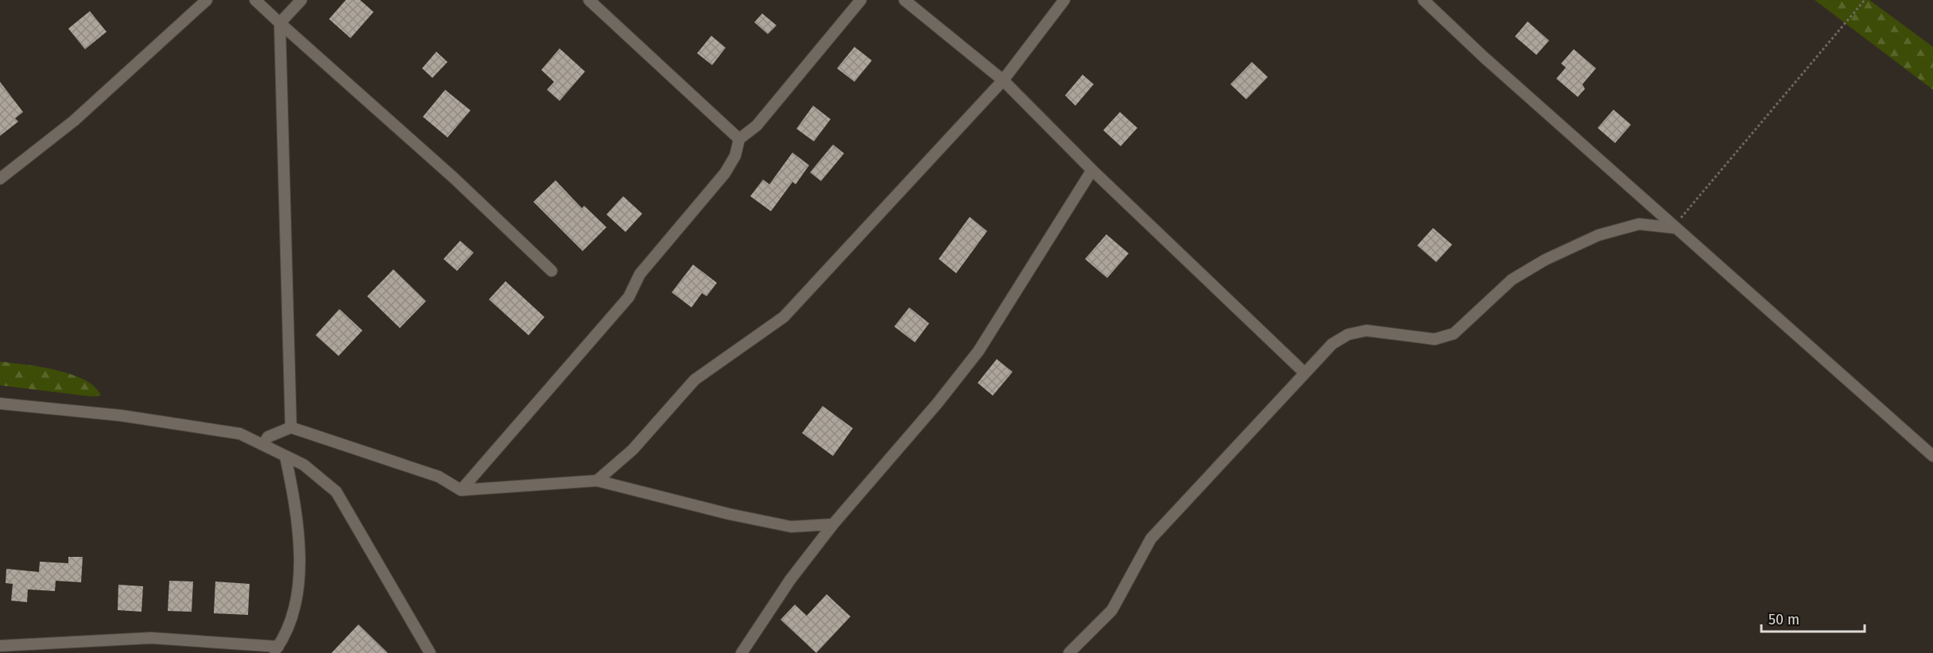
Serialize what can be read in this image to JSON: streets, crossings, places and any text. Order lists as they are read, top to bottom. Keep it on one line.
{"scale_bar":"50 m"}
